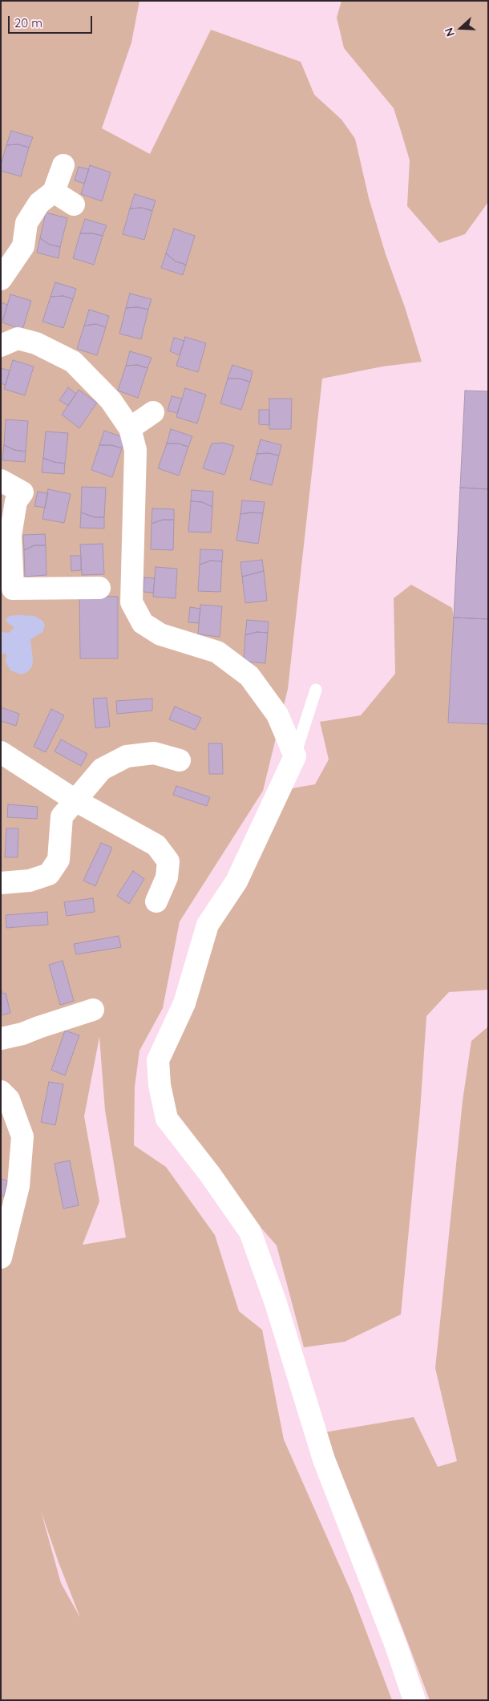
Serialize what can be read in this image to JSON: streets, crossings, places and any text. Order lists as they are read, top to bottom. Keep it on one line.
{"scale_bar":"20 m","north":"left"}
